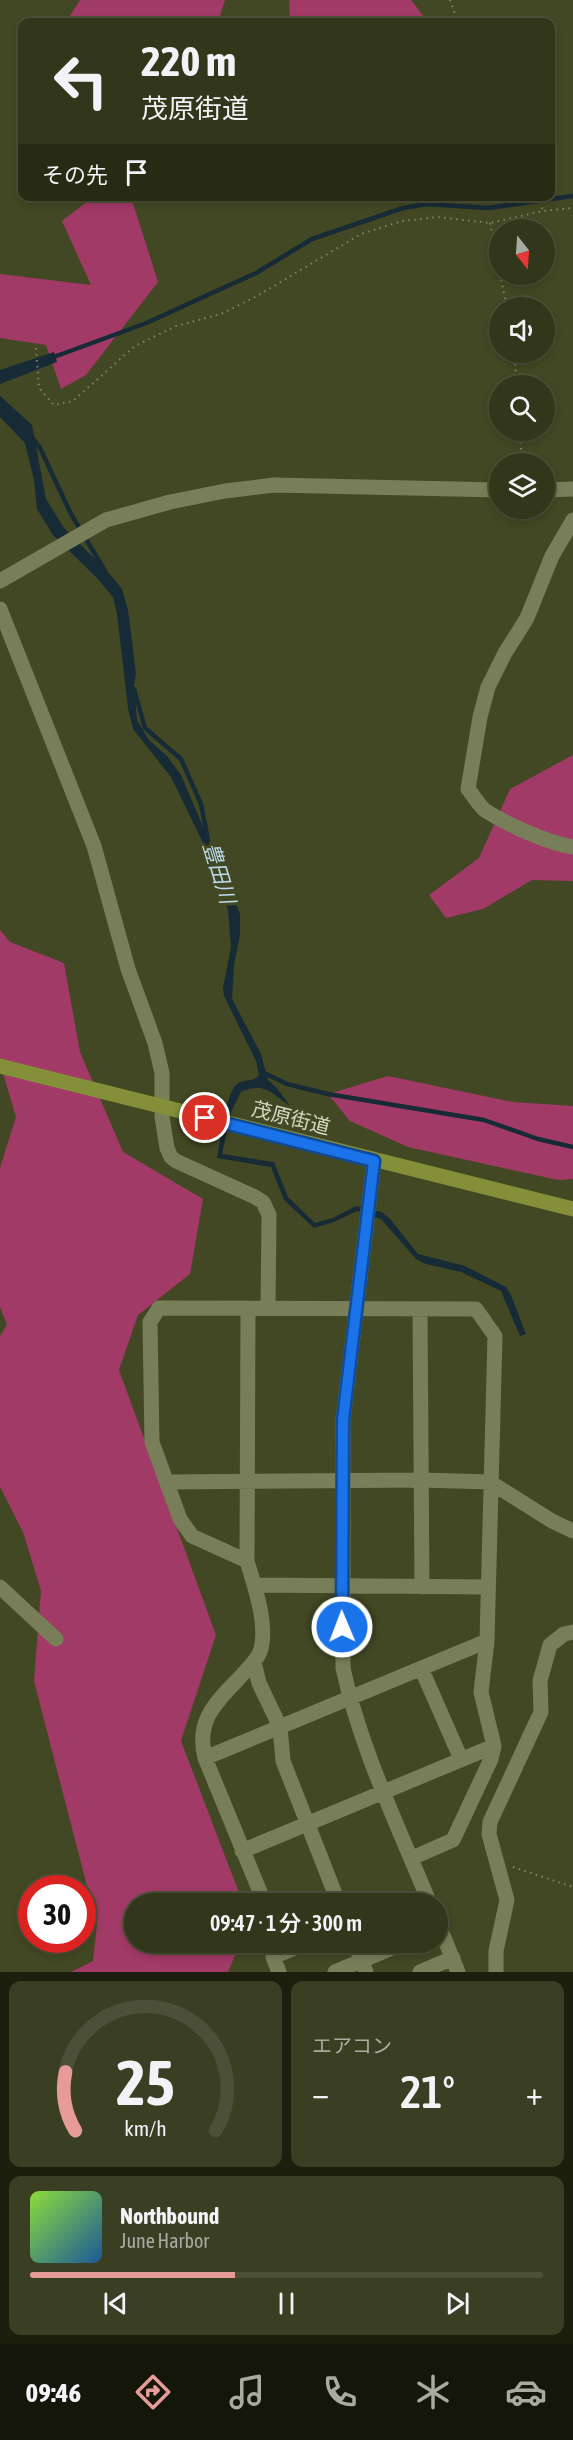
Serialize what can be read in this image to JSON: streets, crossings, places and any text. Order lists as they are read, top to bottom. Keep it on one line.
{"streets":{"main road":["茂原街道"]},"water":["豊田川"],"north":"bottom","page":{"turn":["220 m","茂原街道"],"then":"その先","limit":"30","trip":"09:47 · 1 分 · 300 m","tile":"エアコン","heat":["−","21°","+"],"song":["Northbound","June Harbor"],"tabs":"09:46","gauge":["25","km/h"]}}
